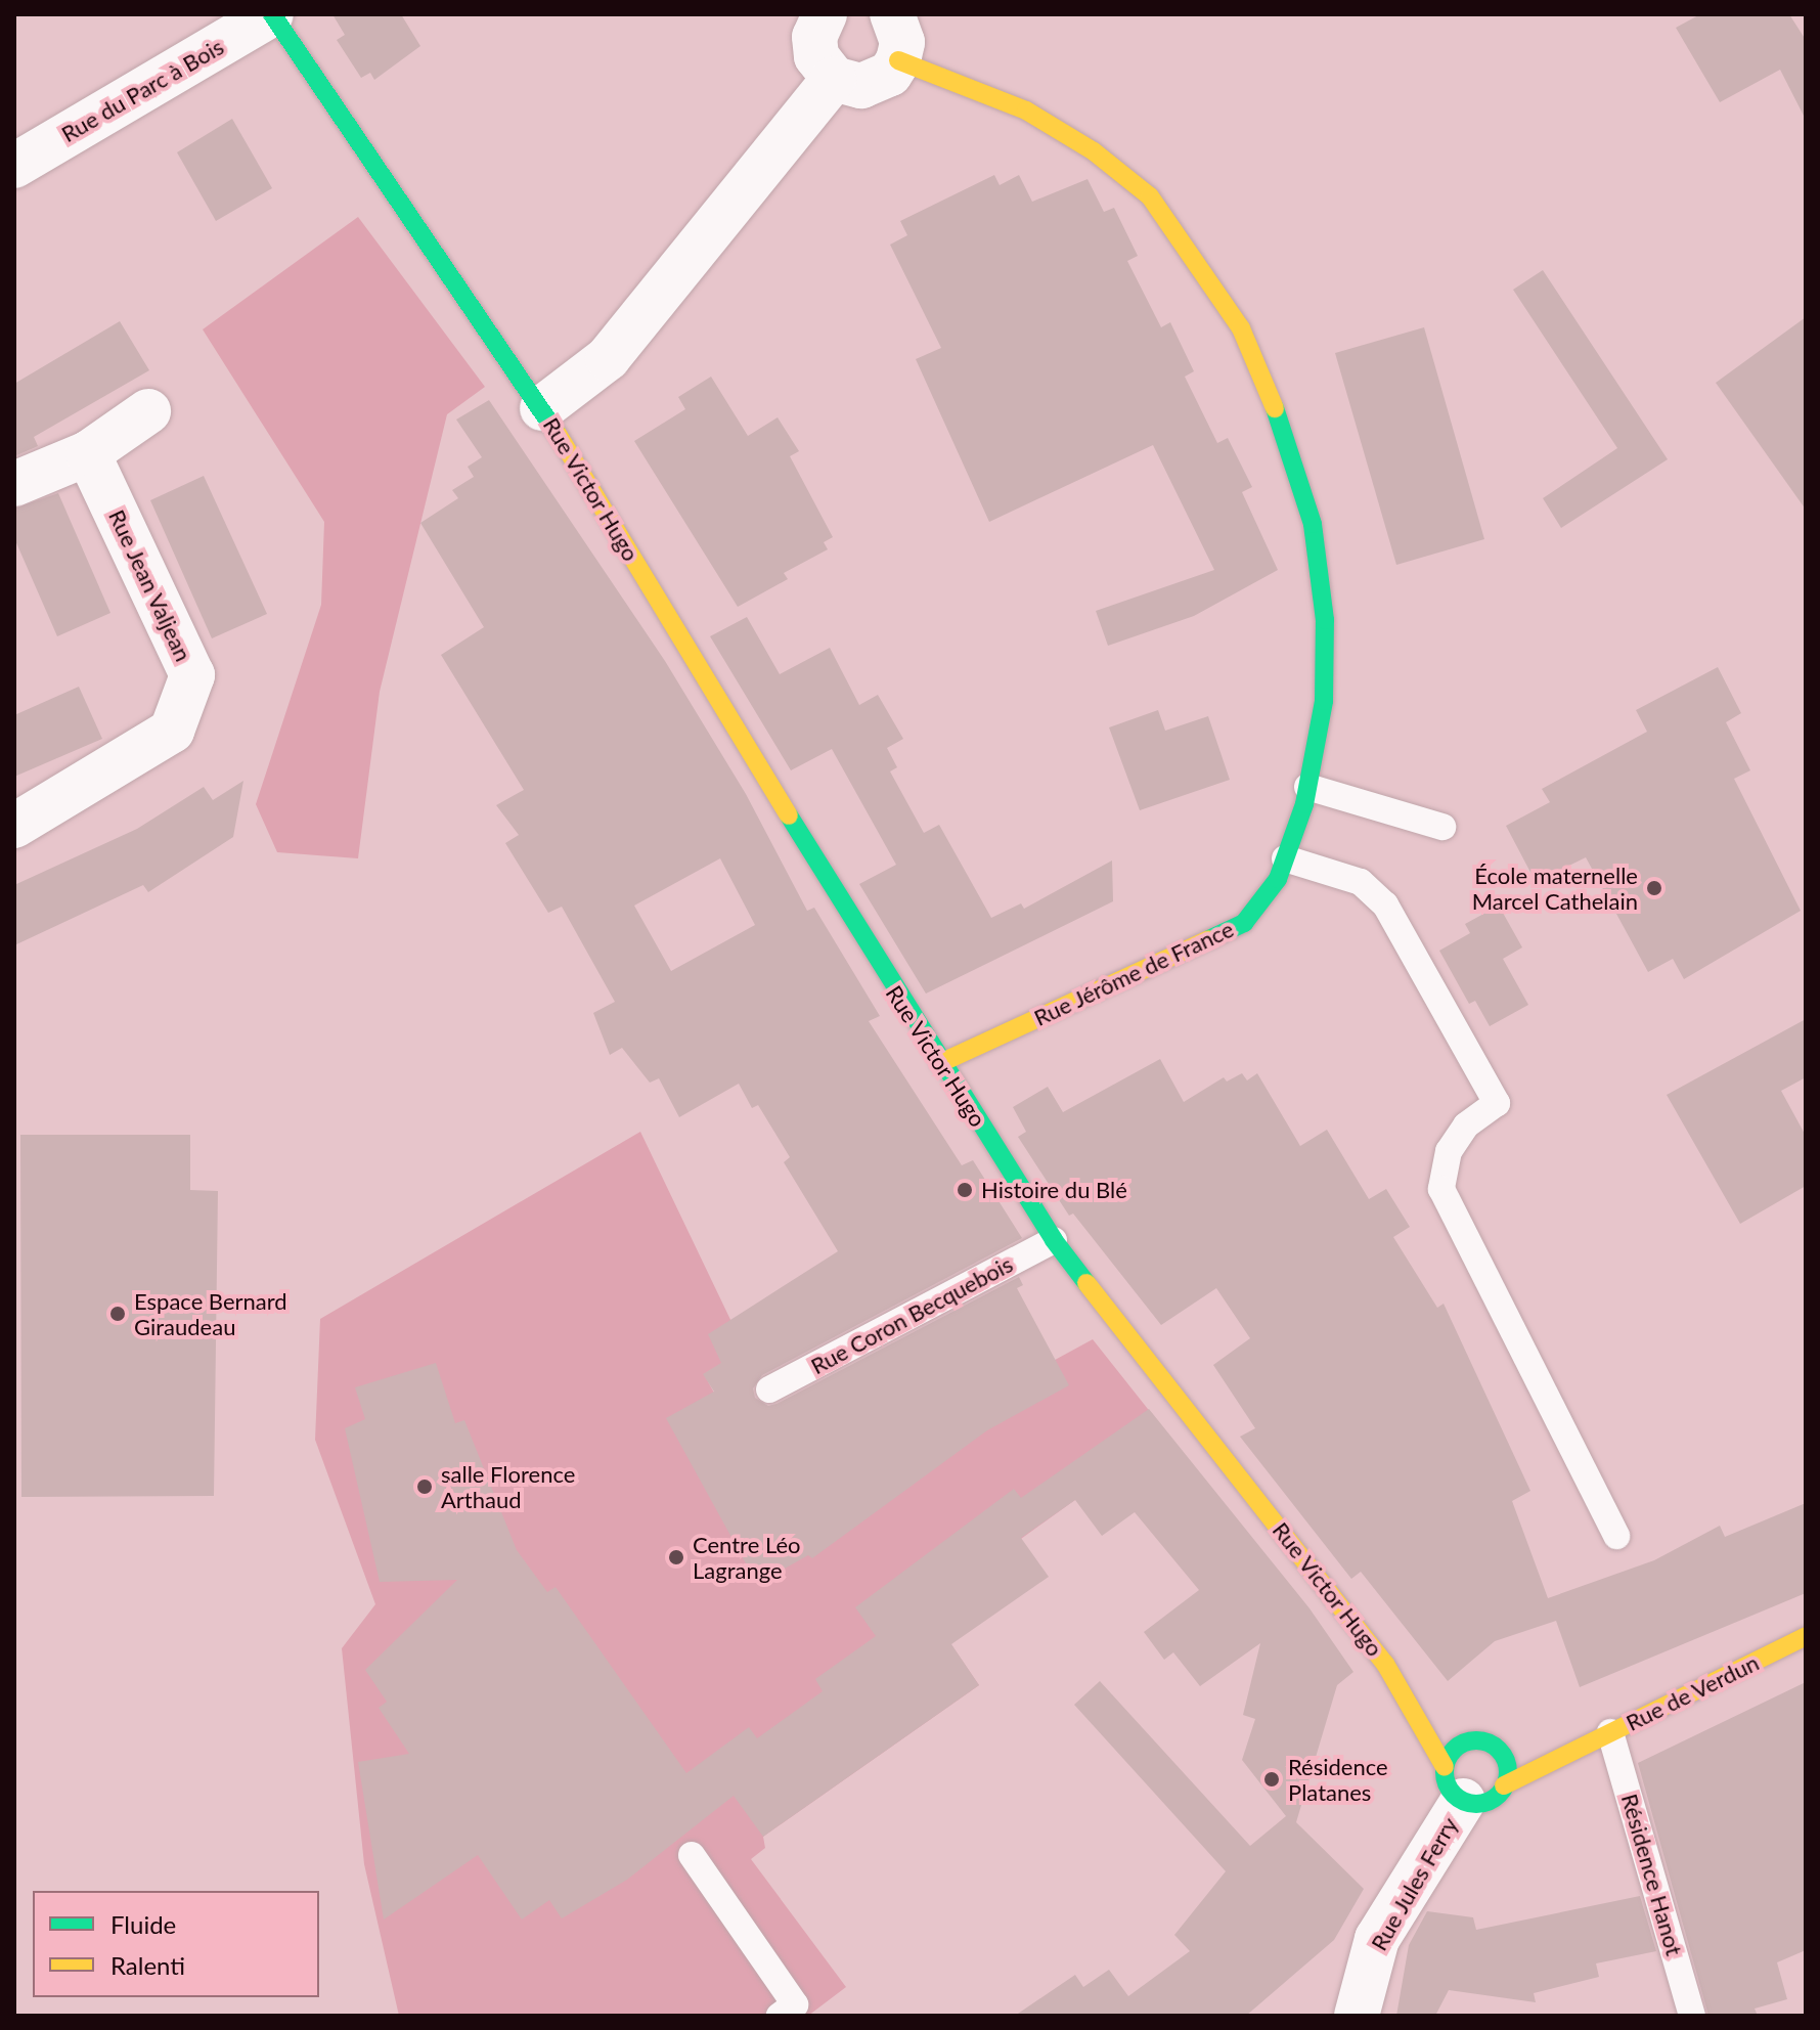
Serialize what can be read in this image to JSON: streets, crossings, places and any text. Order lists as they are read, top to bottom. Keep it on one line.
{"streets":{"street":["Rue du Parc à Bois","Rue Victor Hugo","Rue Jean Valjean","Rue Jérôme de France","Rue de Verdun","Rue Jules Ferry"],"lane":["Rue Coron Becquebois","Résidence Hanot"]},"crossings":[["Rue du Parc à Bois","Rue Victor Hugo"],["Rue Victor Hugo","Rue Jérôme de France"],["Rue Victor Hugo","Rue Coron Becquebois"],["Rue Victor Hugo","Rue de Verdun"],["Rue Victor Hugo","Rue Jules Ferry"],["Rue de Verdun","Résidence Hanot"],["Rue de Verdun","Rue Jules Ferry"]],"places":["École maternelle Marcel Cathelain","Histoire du Blé","Espace Bernard Giraudeau","salle Florence Arthaud","Centre Léo Lagrange","Résidence Platanes"],"legend":["Fluide","Ralenti"]}
